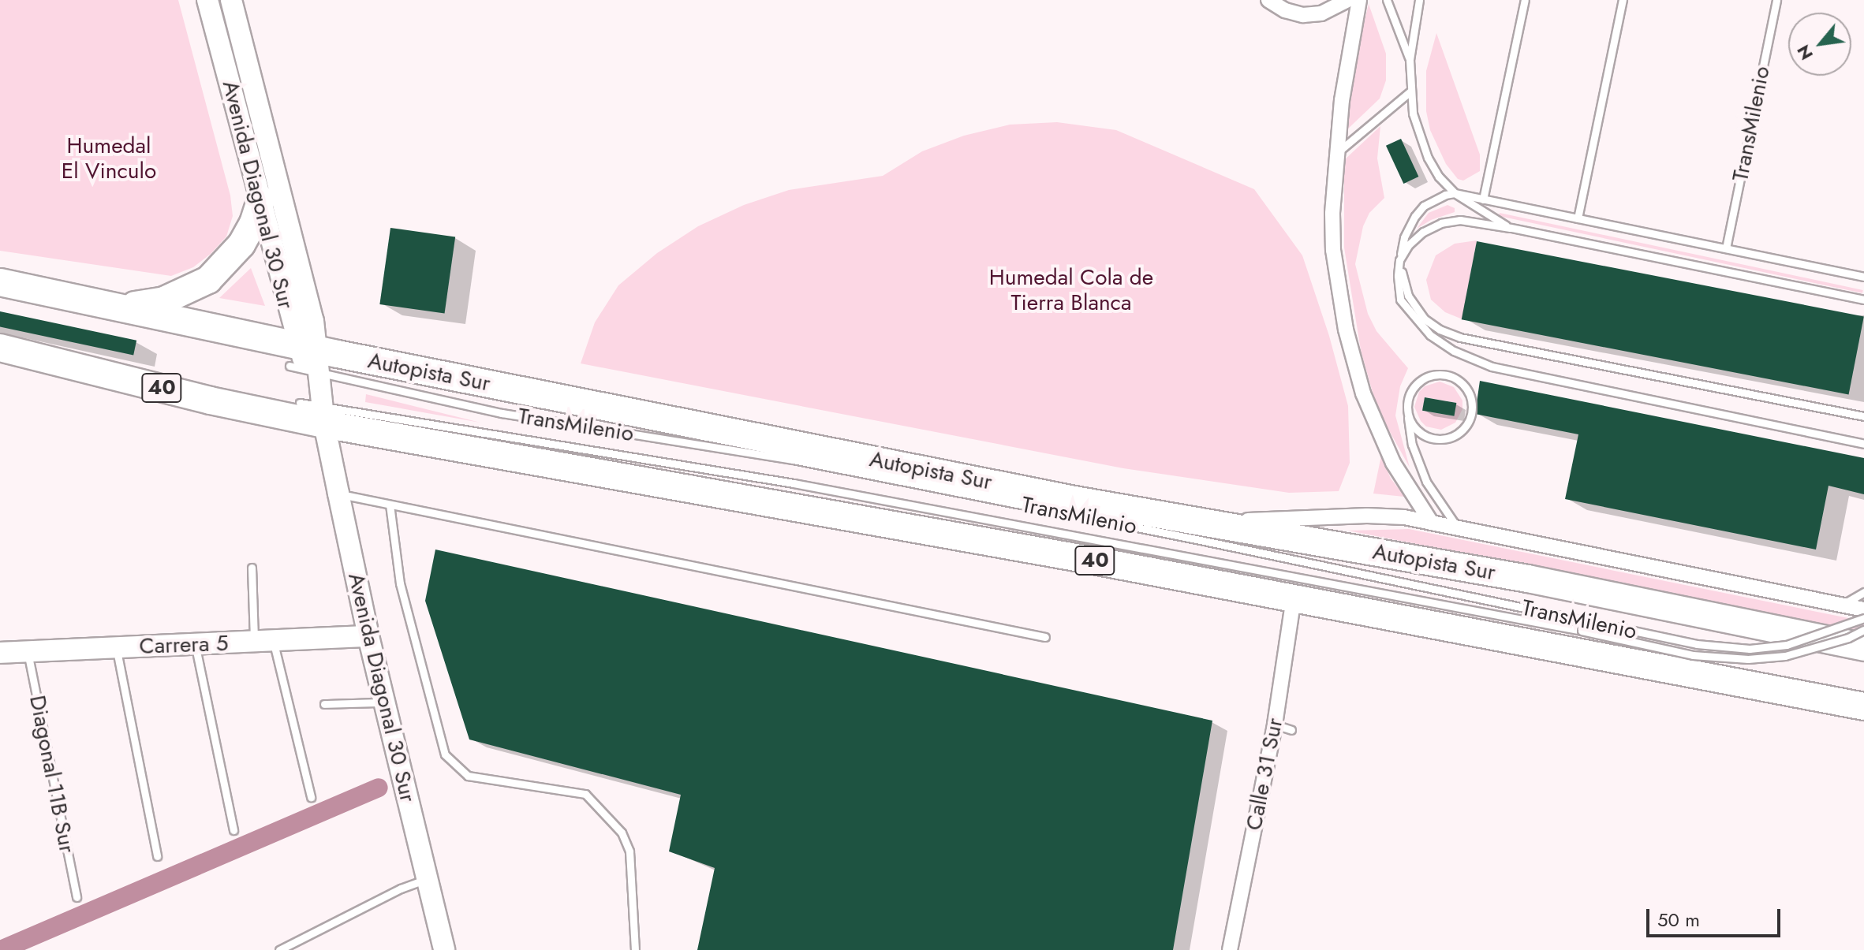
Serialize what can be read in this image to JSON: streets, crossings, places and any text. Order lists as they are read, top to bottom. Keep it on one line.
{"streets":{"highway":["Autopista Sur","40"],"street":["Avenida Diagonal 30 Sur","Carrera 5","Calle 31 Sur"],"lane":["TransMilenio","Diagonal 11B Sur"]},"crossings":[["TransMilenio","Avenida Diagonal 30 Sur"],["TransMilenio","Autopista Sur"],["TransMilenio","40"],["Avenida Diagonal 30 Sur","Autopista Sur"],["Avenida Diagonal 30 Sur","40"],["Avenida Diagonal 30 Sur","Carrera 5"],["40","Calle 31 Sur"],["Carrera 5","Diagonal 11B Sur"]],"parks":["Humedal El Vinculo","Humedal Cola de Tierra Blanca"],"scale_bar":"50 m","north":"bottom left"}
